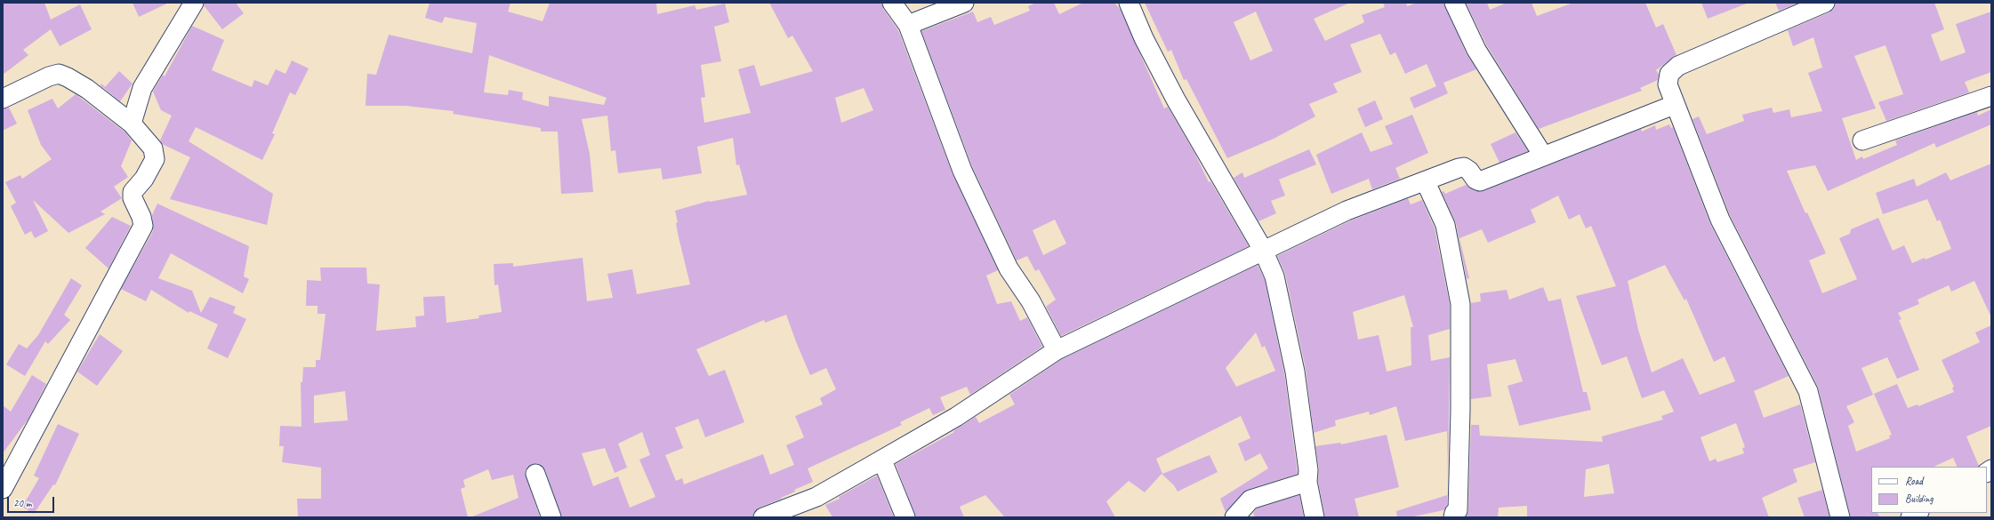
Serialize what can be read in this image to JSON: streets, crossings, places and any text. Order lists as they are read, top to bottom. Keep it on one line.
{"legend":["Road","Building"],"scale_bar":"20 m"}
